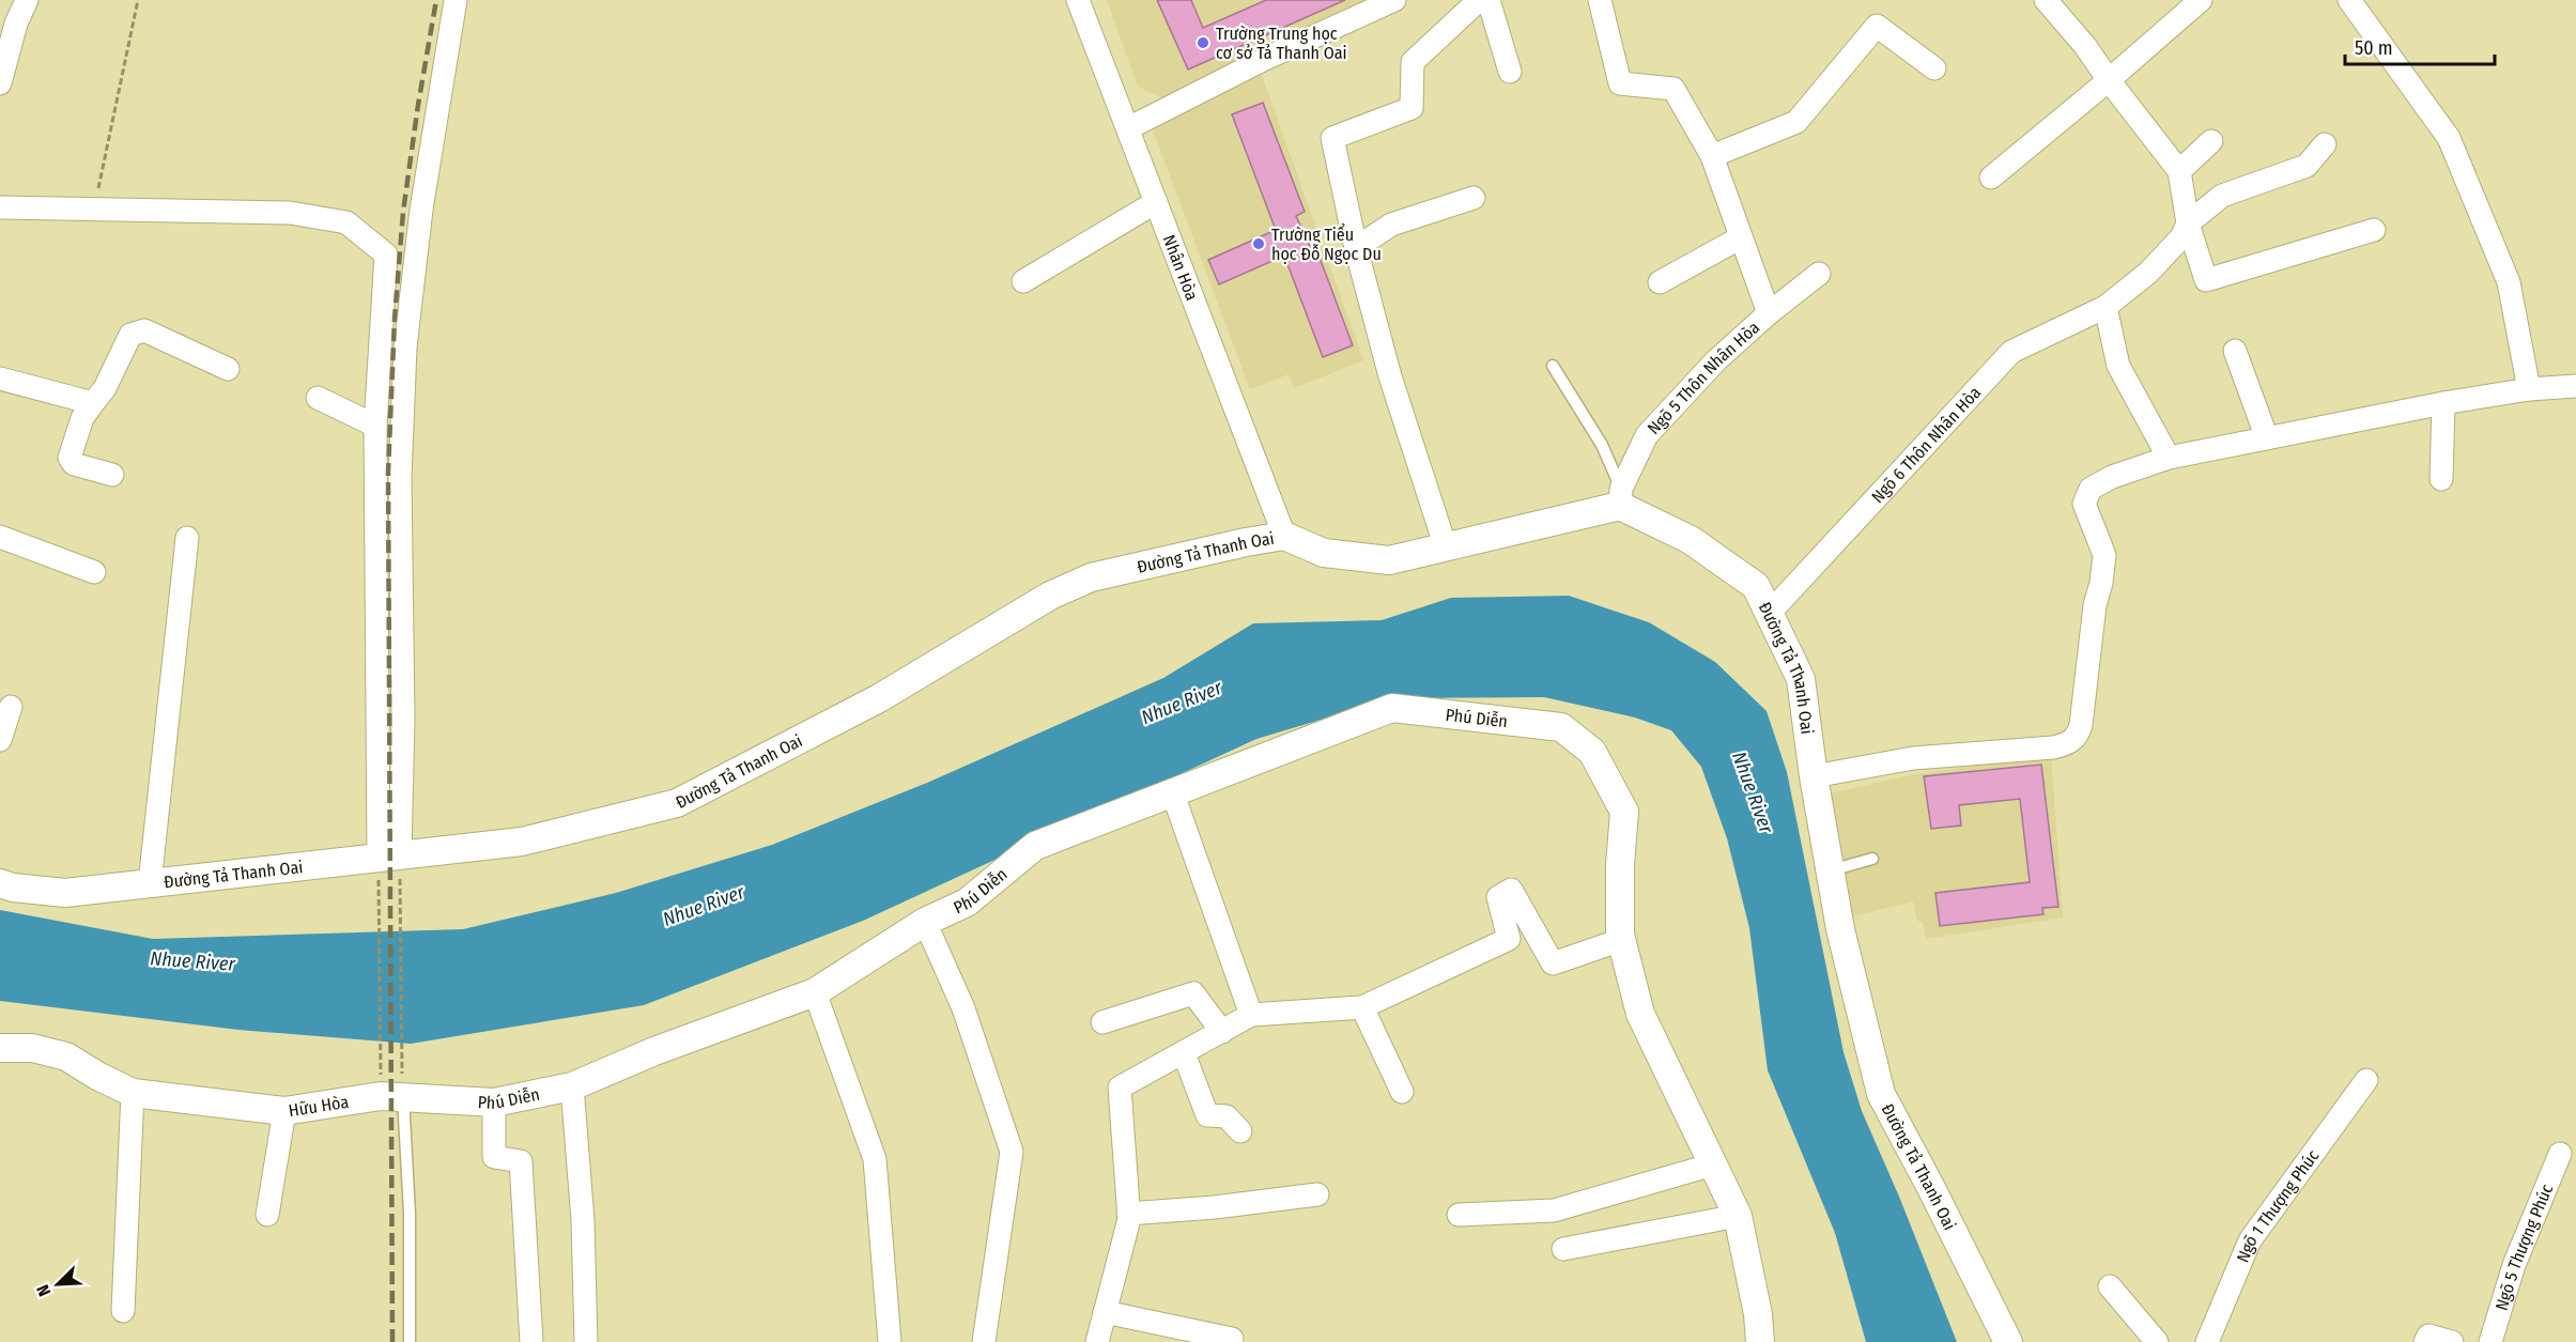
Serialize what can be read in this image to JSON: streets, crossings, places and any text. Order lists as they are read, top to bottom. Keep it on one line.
{"streets":{"street":["Nhân Hòa","Ngõ 5 Thôn Nhân Hòa","Ngõ 6 Thôn Nhân Hòa","Đường Tả Thanh Oai","Phú Diễn","Hữu Hòa","Ngõ 1 Thượng Phúc","Ngõ 5 Thượng Phúc"]},"crossings":[["Nhân Hòa","Đường Tả Thanh Oai"],["Ngõ 5 Thôn Nhân Hòa","Đường Tả Thanh Oai"],["Ngõ 6 Thôn Nhân Hòa","Đường Tả Thanh Oai"],["Phú Diễn","Hữu Hòa"]],"water":["Nhue River"],"places":["Trường Trung học cơ sở Tả Thanh Oai","Trường Tiểu học Đỗ Ngọc Du"],"scale_bar":"50 m","north":"bottom left"}
